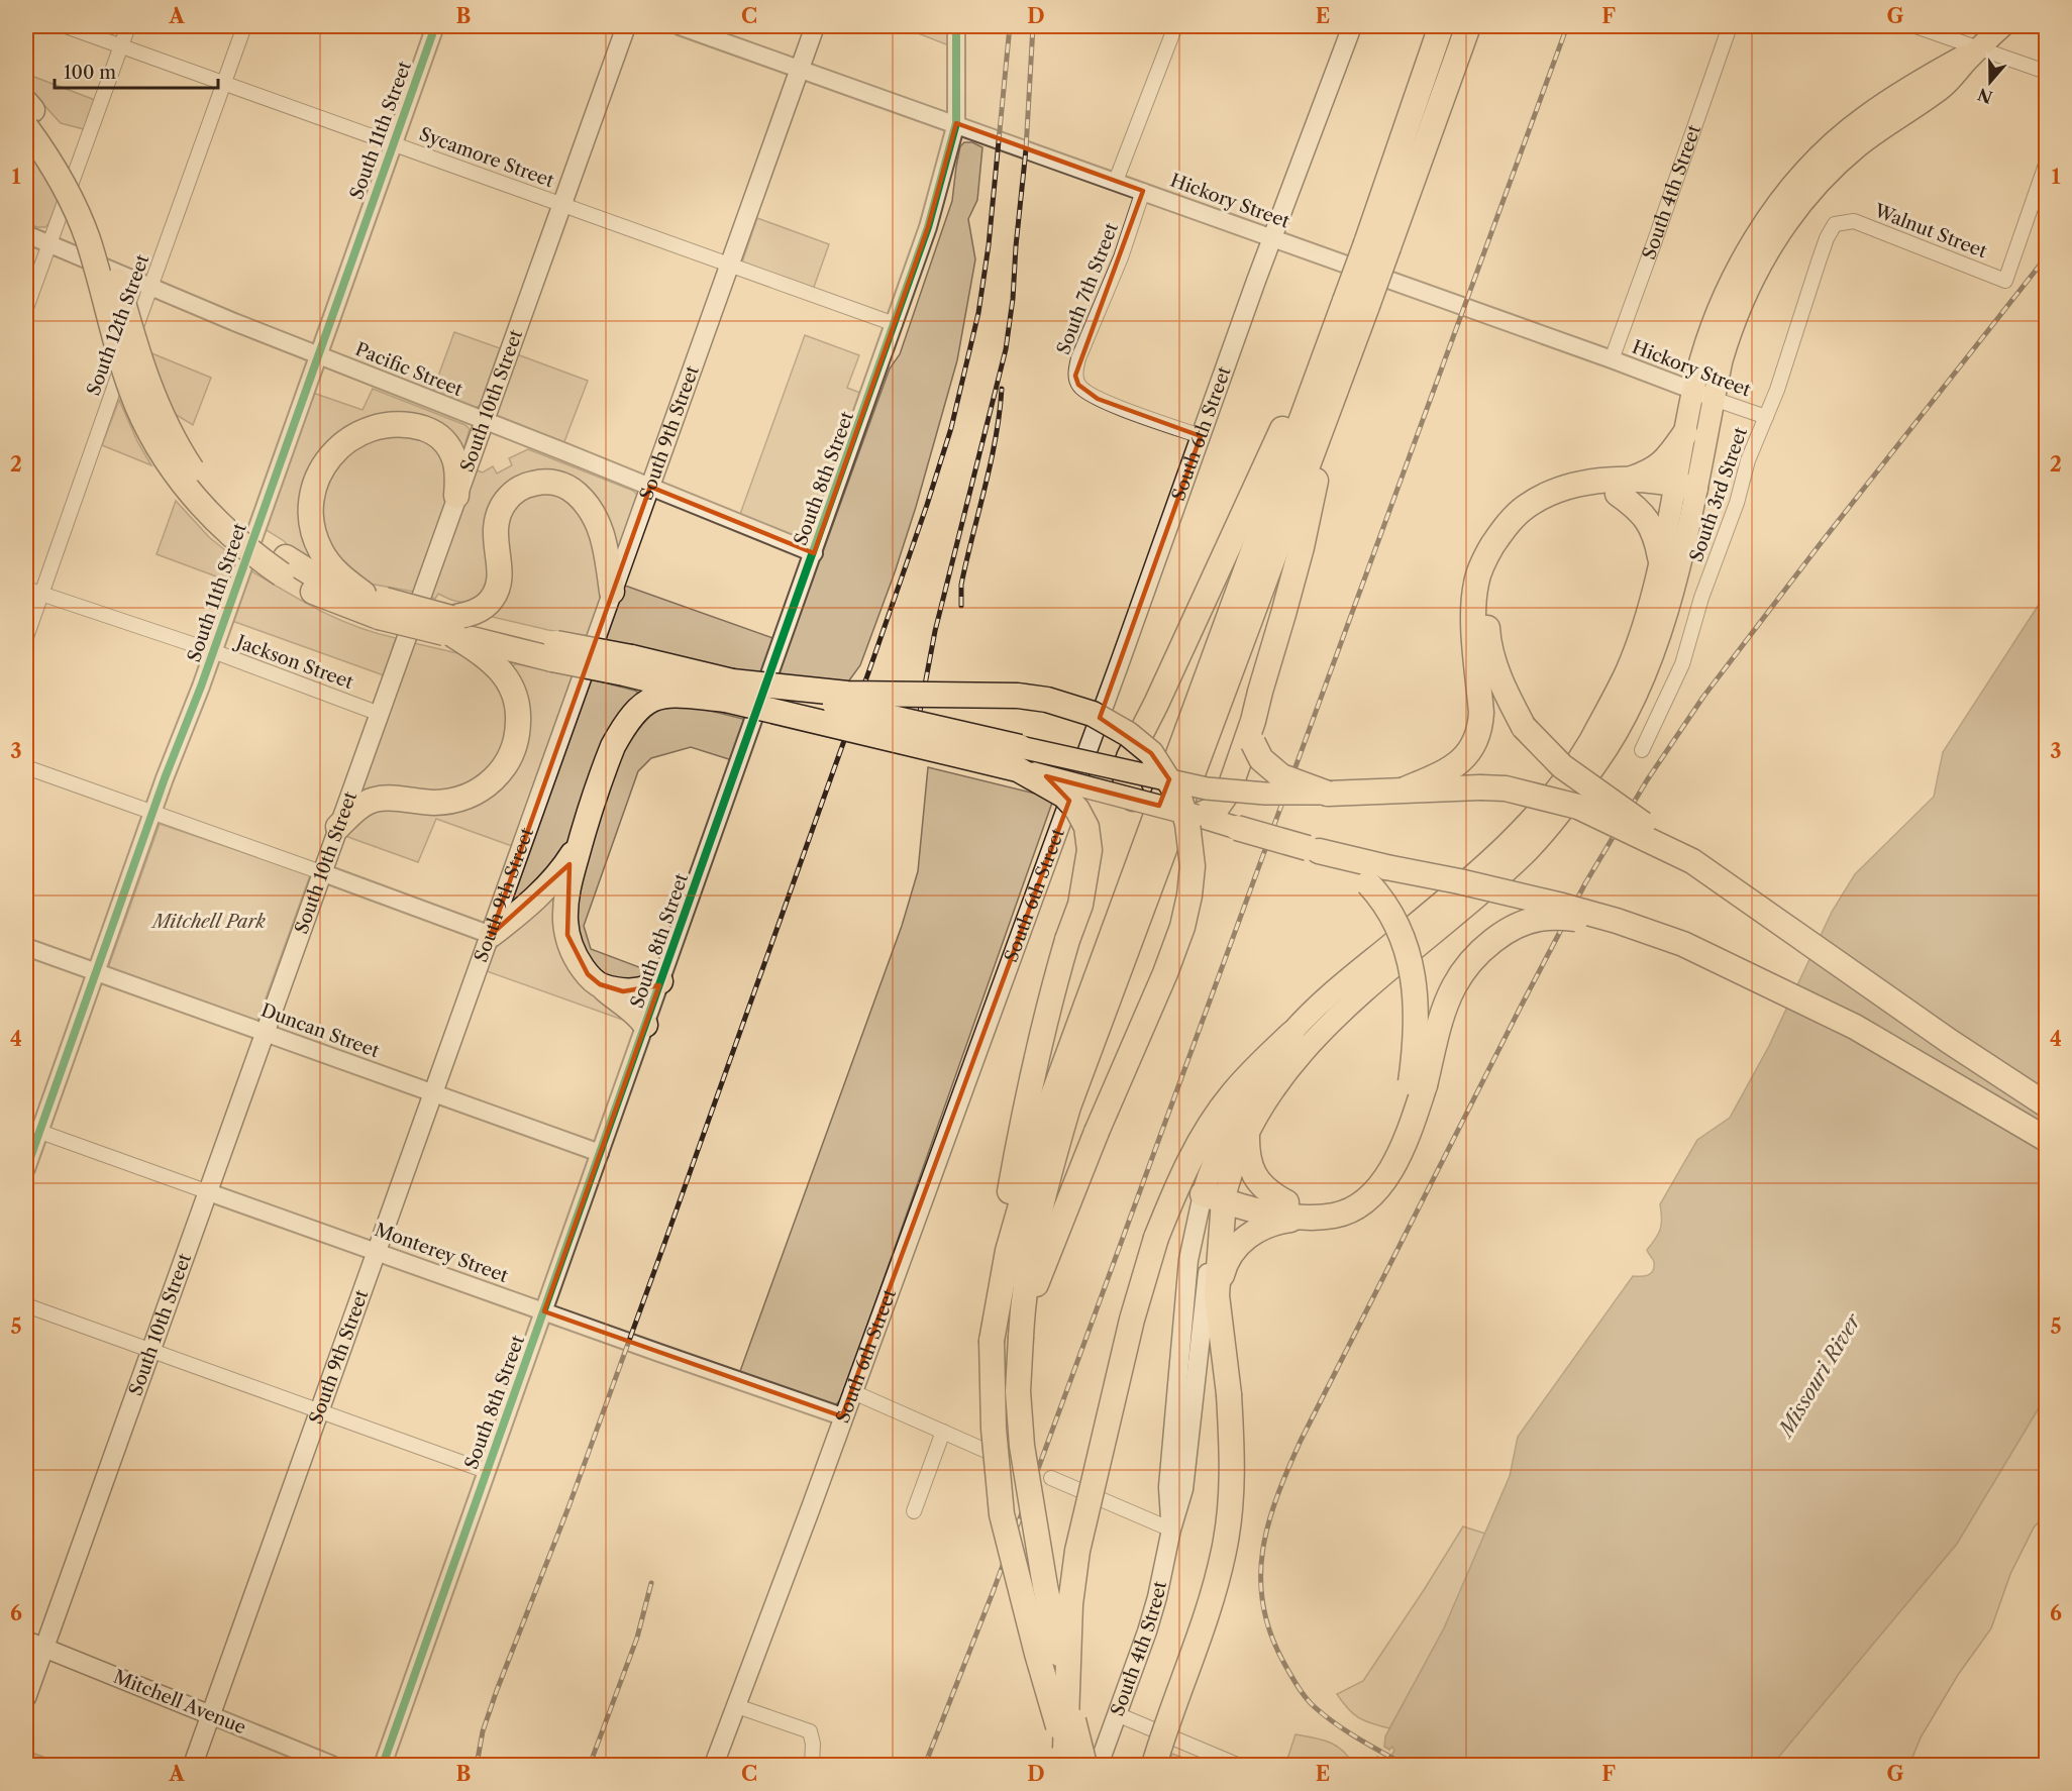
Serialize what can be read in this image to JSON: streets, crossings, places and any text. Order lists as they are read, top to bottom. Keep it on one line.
{"streets":{"main road":["South 4th Street","South 10th Street","South 9th Street","South 6th Street","Mitchell Avenue"],"street":["South 11th Street","Sycamore Street","Hickory Street","Walnut Street","South 7th Street","South 12th Street","Pacific Street","South 8th Street","South 3rd Street","Jackson Street","Duncan Street","Monterey Street"]},"crossings":[["South 11th Street","Sycamore Street"],["South 11th Street","Pacific Street"],["South 11th Street","Jackson Street"],["South 11th Street","Duncan Street"],["South 11th Street","Monterey Street"],["Sycamore Street","South 12th Street"],["Sycamore Street","South 10th Street"],["Sycamore Street","South 9th Street"],["Sycamore Street","South 8th Street"],["South 4th Street","Hickory Street"],["Hickory Street","South 7th Street"],["Hickory Street","South 9th Street"],["Hickory Street","South 6th Street"],["Hickory Street","South 8th Street"],["Hickory Street","South 3rd Street"],["Walnut Street","South 3rd Street"],["South 7th Street","South 6th Street"],["South 12th Street","Pacific Street"],["South 12th Street","Jackson Street"],["Pacific Street","South 10th Street"],["Pacific Street","South 9th Street"],["Pacific Street","South 8th Street"],["South 10th Street","Jackson Street"],["South 10th Street","Duncan Street"],["South 10th Street","Monterey Street"],["South 10th Street","Mitchell Avenue"],["South 9th Street","Duncan Street"],["South 9th Street","Monterey Street"],["South 9th Street","Mitchell Avenue"],["South 6th Street","Monterey Street"],["South 8th Street","Duncan Street"],["South 8th Street","Monterey Street"]],"water":["Missouri River"],"parks":["Mitchell Park"],"scale_bar":"100 m","north":"bottom","grid":{"columns":["A","B","C","D","E","F","G"],"rows":["1","2","3","4","5","6"]}}
